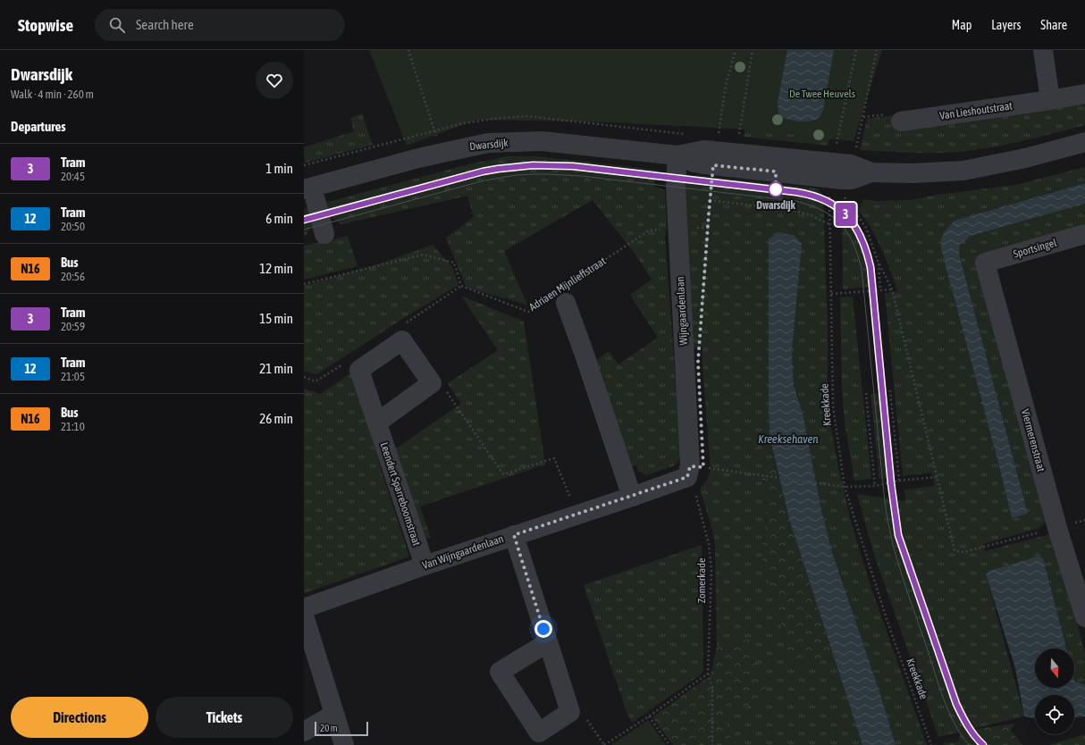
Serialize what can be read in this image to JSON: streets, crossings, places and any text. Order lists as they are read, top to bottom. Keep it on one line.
{"streets":{"street":["Van Lieshoutstraat","Dwarsdijk","Sportsingel","Adriaen Mijnlieffstraat","Wijngaardenlaan","Viermerenstraat","Leendert Sparreboomstraat","Van Wijngaardenlaan"],"path":["Kreekkade","Zomerkade"]},"crossings":[["Dwarsdijk","Wijngaardenlaan"],["Dwarsdijk","Kreekkade"],["Sportsingel","Viermerenstraat"],["Adriaen Mijnlieffstraat","Van Wijngaardenlaan"],["Wijngaardenlaan","Van Wijngaardenlaan"],["Leendert Sparreboomstraat","Van Wijngaardenlaan"]],"water":["Kreeksehaven"],"parks":["De Twee Heuvels"],"places":["Dwarsdijk"],"lines":["tram line 3"],"scale_bar":"20 m","north":"bottom","page":{"header":"Stopwise","search":"Search here","nav":["Map","Layers","Share"],"heading":[["Dwarsdijk","Walk · 4 min · 260 m"],"Departures"],"on_map":"3","list":[{"mark":"3","name":"Tram","note":"20:45","value":"1 min"},{"mark":"12","name":"Tram","note":"20:50","value":"6 min"},{"mark":"N16","name":"Bus","note":"20:56","value":"12 min"},{"mark":"3","name":"Tram","note":"20:59","value":"15 min"},{"mark":"12","name":"Tram","note":"21:05","value":"21 min"},{"mark":"N16","name":"Bus","note":"21:10","value":"26 min"}],"buttons":["Directions","Tickets"],"scale":"20 m"}}
